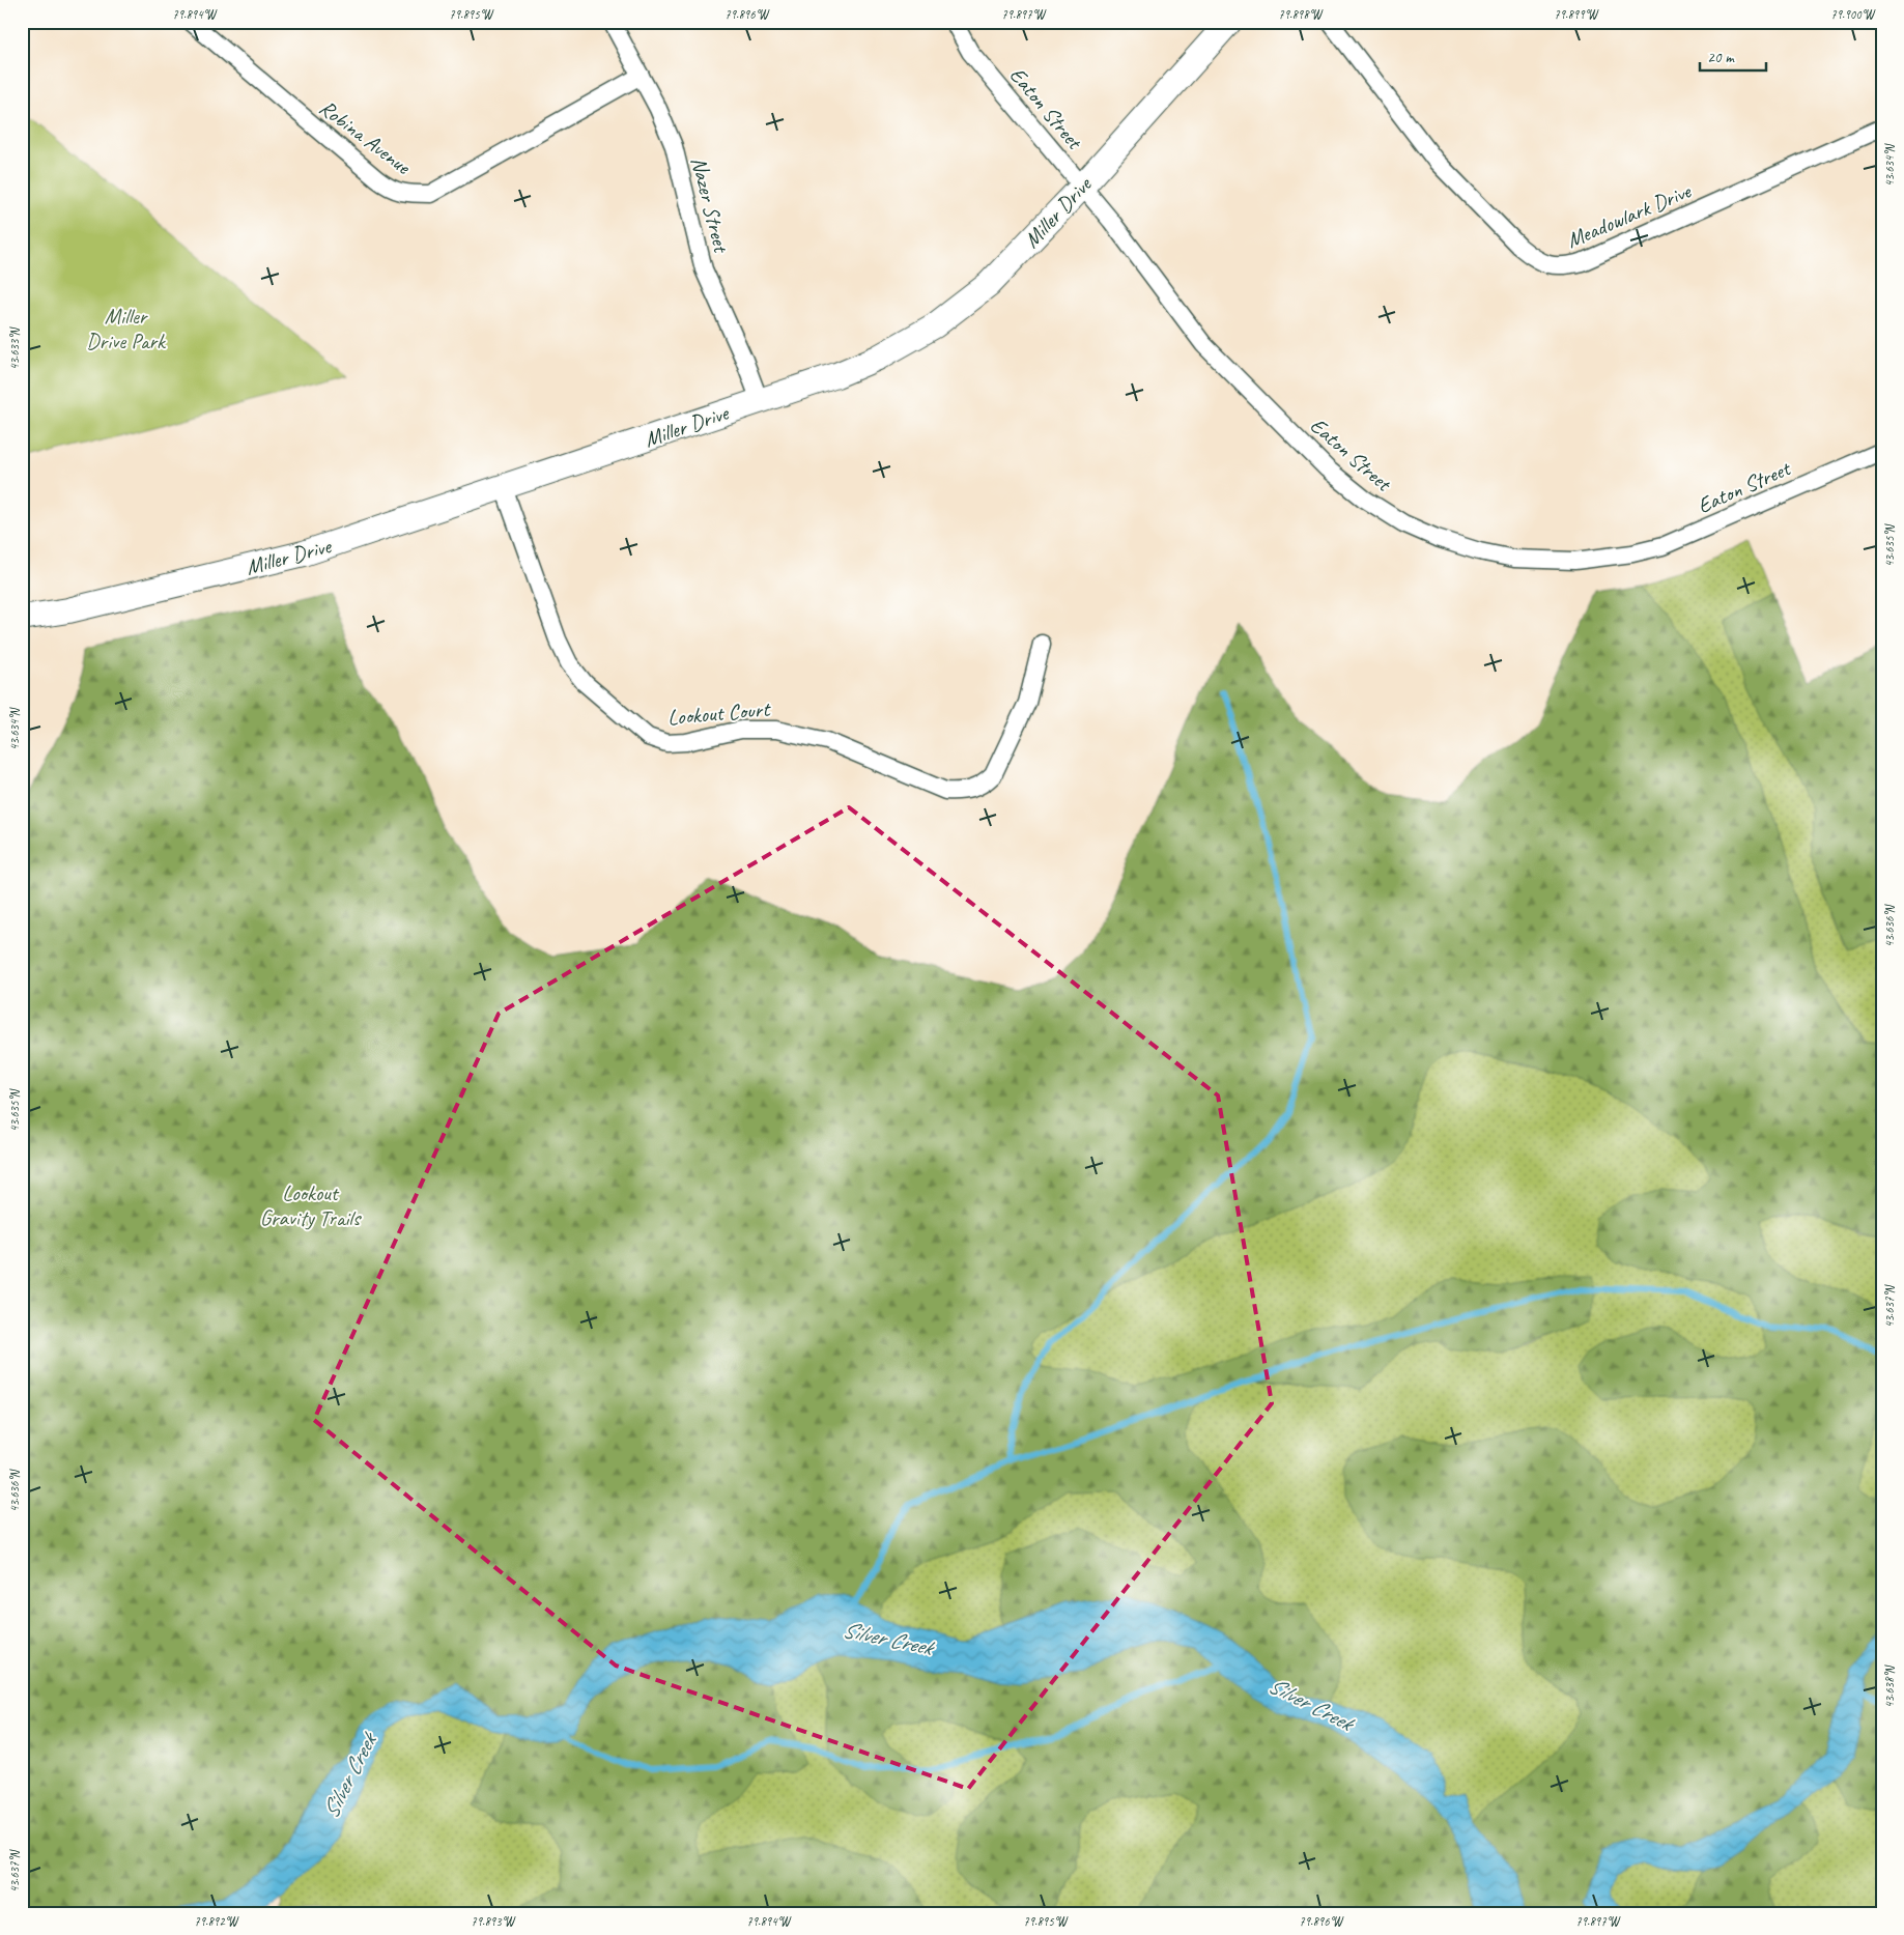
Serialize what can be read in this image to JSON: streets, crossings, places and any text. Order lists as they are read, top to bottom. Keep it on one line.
{"streets":{"street":["Eaton Street","Robina Avenue","Nazer Street","Miller Drive","Meadowlark Drive","Lookout Court"]},"crossings":[["Eaton Street","Miller Drive"],["Robina Avenue","Nazer Street"],["Nazer Street","Miller Drive"],["Miller Drive","Lookout Court"]],"water":["Silver Creek"],"parks":["Miller Drive Park","Lookout Gravity Trails"],"scale_bar":"20 m","coordinates":["79.894°W","79.895°W","79.896°W","79.897°W","79.898°W","79.899°W","79.900°W","43.634°N","43.633°N","43.635°N","43.636°N","43.637°N","43.638°N","79.892°W","79.893°W"]}
